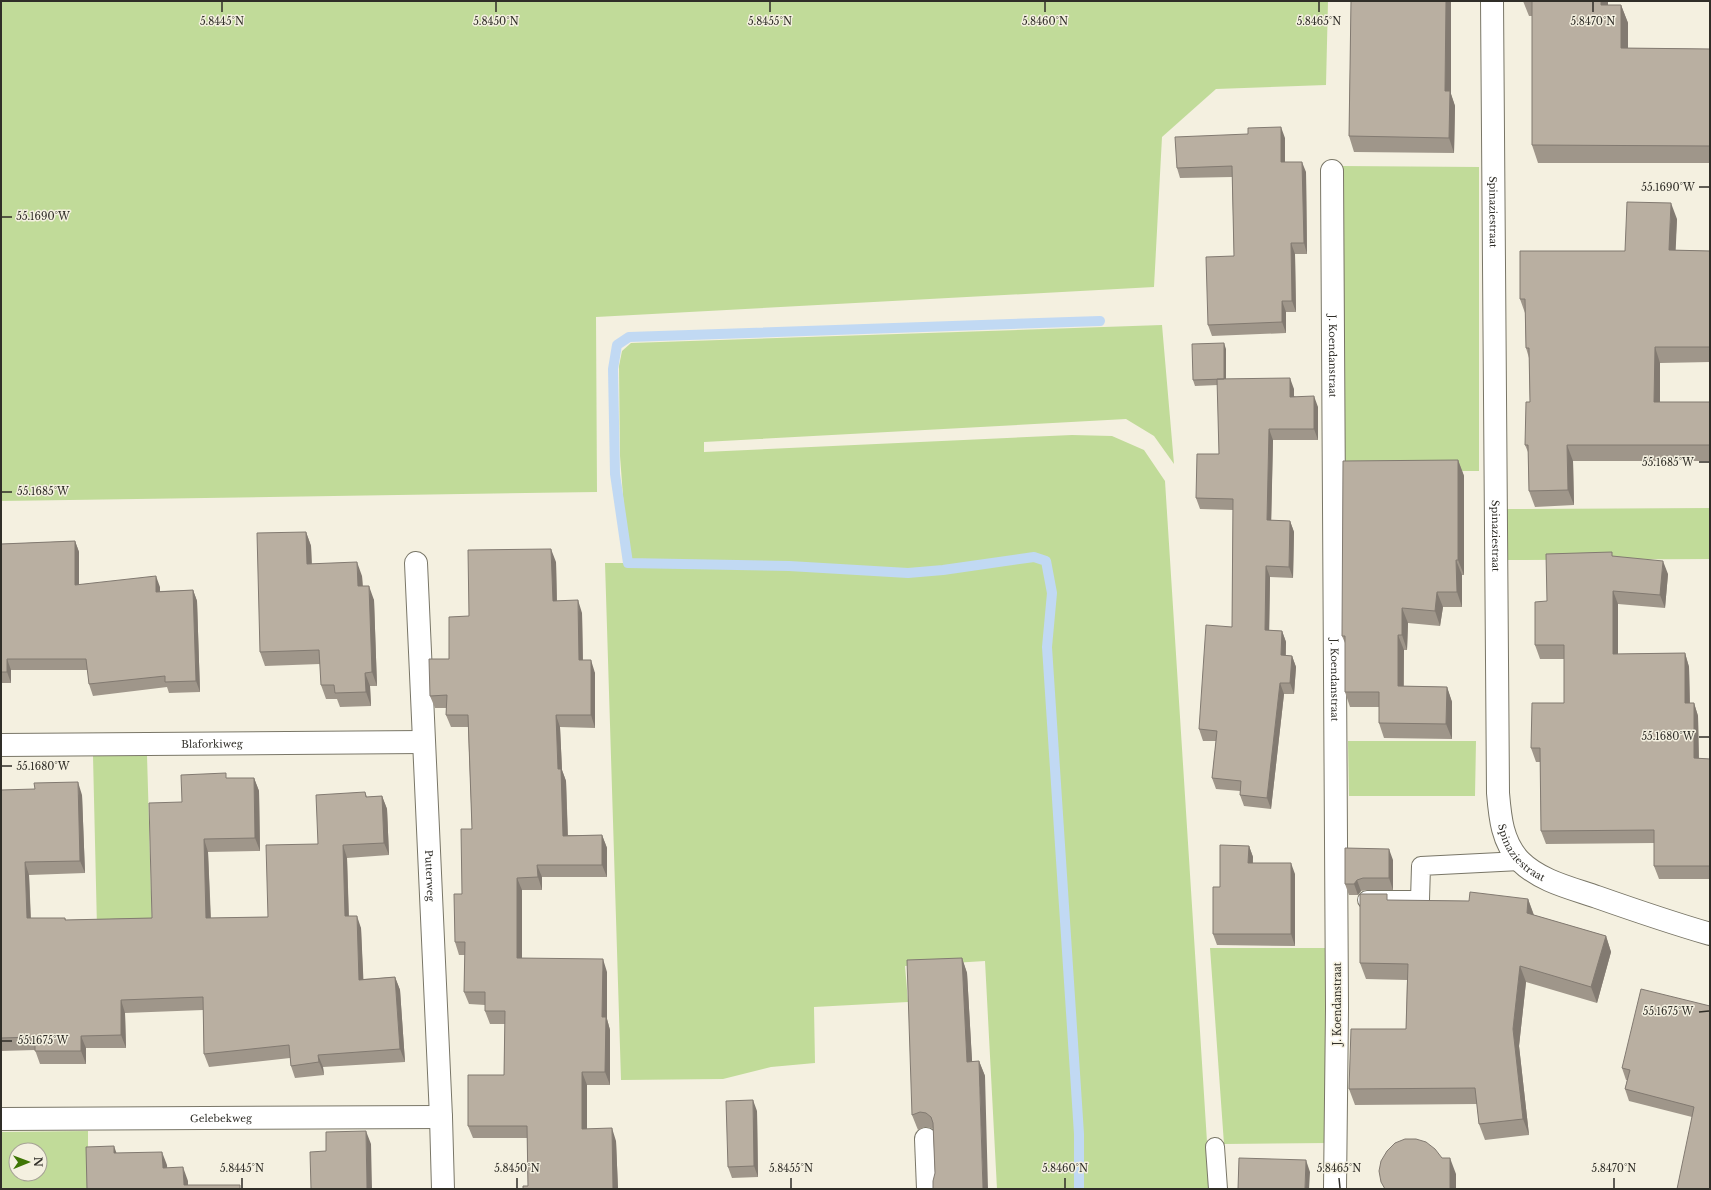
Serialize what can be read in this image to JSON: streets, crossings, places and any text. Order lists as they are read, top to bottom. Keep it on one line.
{"streets":{"street":["Spinaziestraat","J. Koendanstraat","Blaforkiweg","Putterweg","Gelebekweg"]},"crossings":[["Blaforkiweg","Putterweg"],["Putterweg","Gelebekweg"]],"north":"right","coordinates":["5.8445°N","5.8450°N","5.8455°N","5.8460°N","5.8465°N","5.8470°N","55.1690°W","55.1685°W","55.1680°W","55.1675°W"]}
